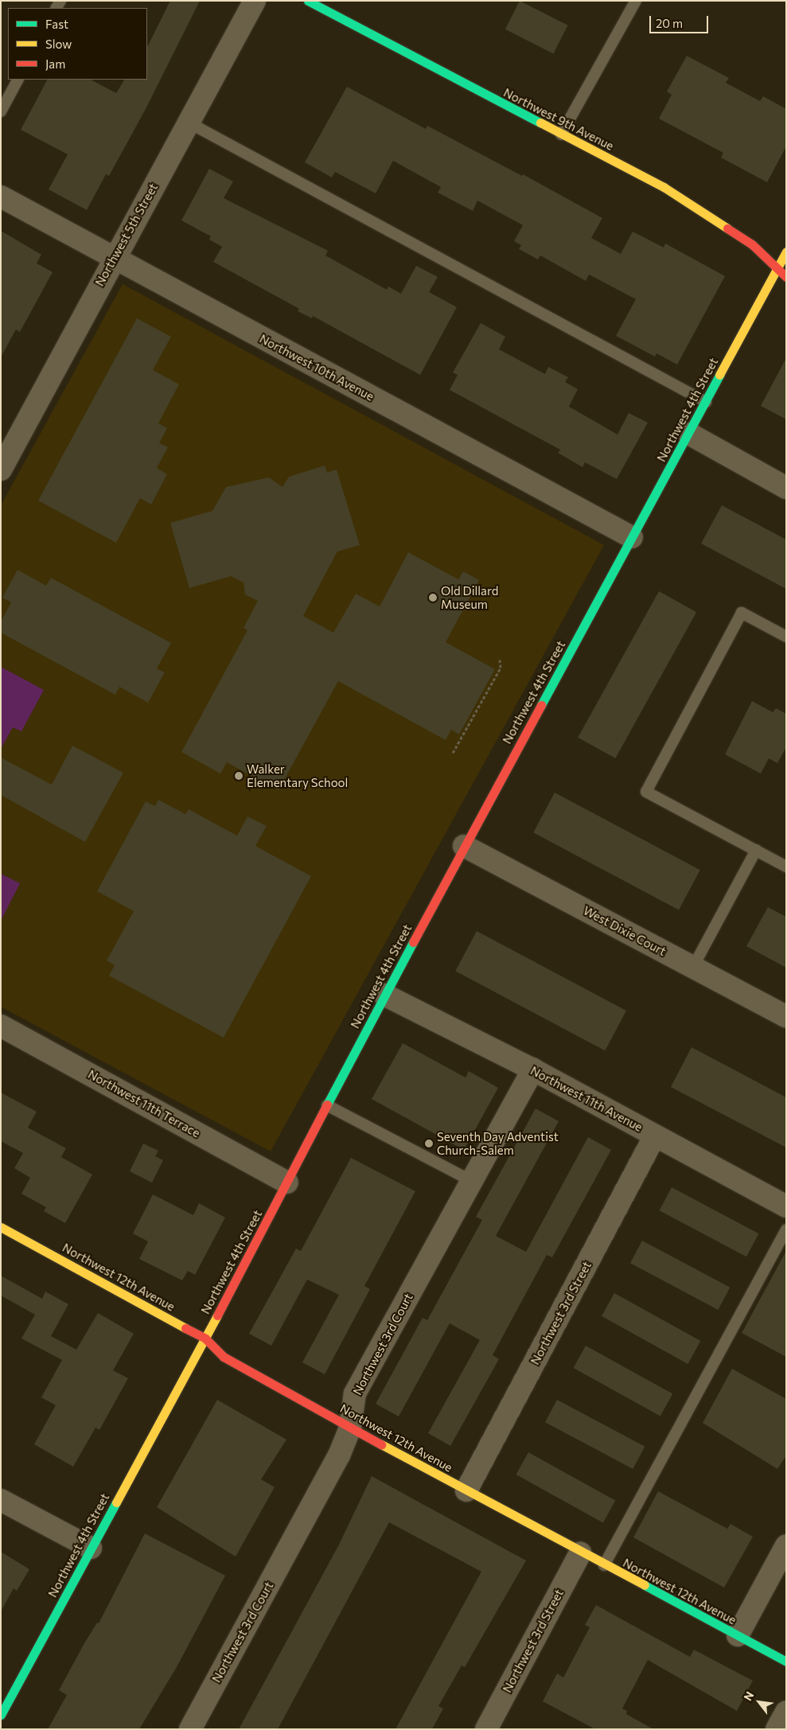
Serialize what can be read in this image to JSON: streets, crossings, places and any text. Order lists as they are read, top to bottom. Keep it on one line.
{"streets":{"street":["Northwest 9th Avenue","Northwest 5th Street","Northwest 10th Avenue","Northwest 4th Street","West Dixie Court","Northwest 11th Avenue","Northwest 11th Terrace","Northwest 12th Avenue","Northwest 3rd Street","Northwest 3rd Court"]},"crossings":[["Northwest 9th Avenue","Northwest 4th Street"],["Northwest 5th Street","Northwest 10th Avenue"],["Northwest 10th Avenue","Northwest 4th Street"],["Northwest 4th Street","West Dixie Court"],["Northwest 4th Street","Northwest 11th Avenue"],["Northwest 4th Street","Northwest 11th Terrace"],["Northwest 4th Street","Northwest 12th Avenue"],["Northwest 11th Avenue","Northwest 3rd Street"],["Northwest 11th Avenue","Northwest 3rd Court"],["Northwest 12th Avenue","Northwest 3rd Street"],["Northwest 12th Avenue","Northwest 3rd Court"]],"places":["Old Dillard Museum","Walker Elementary School","Seventh Day Adventist Church-Salem"],"legend":["Fast","Slow","Jam"],"scale_bar":"20 m","north":"top left"}
